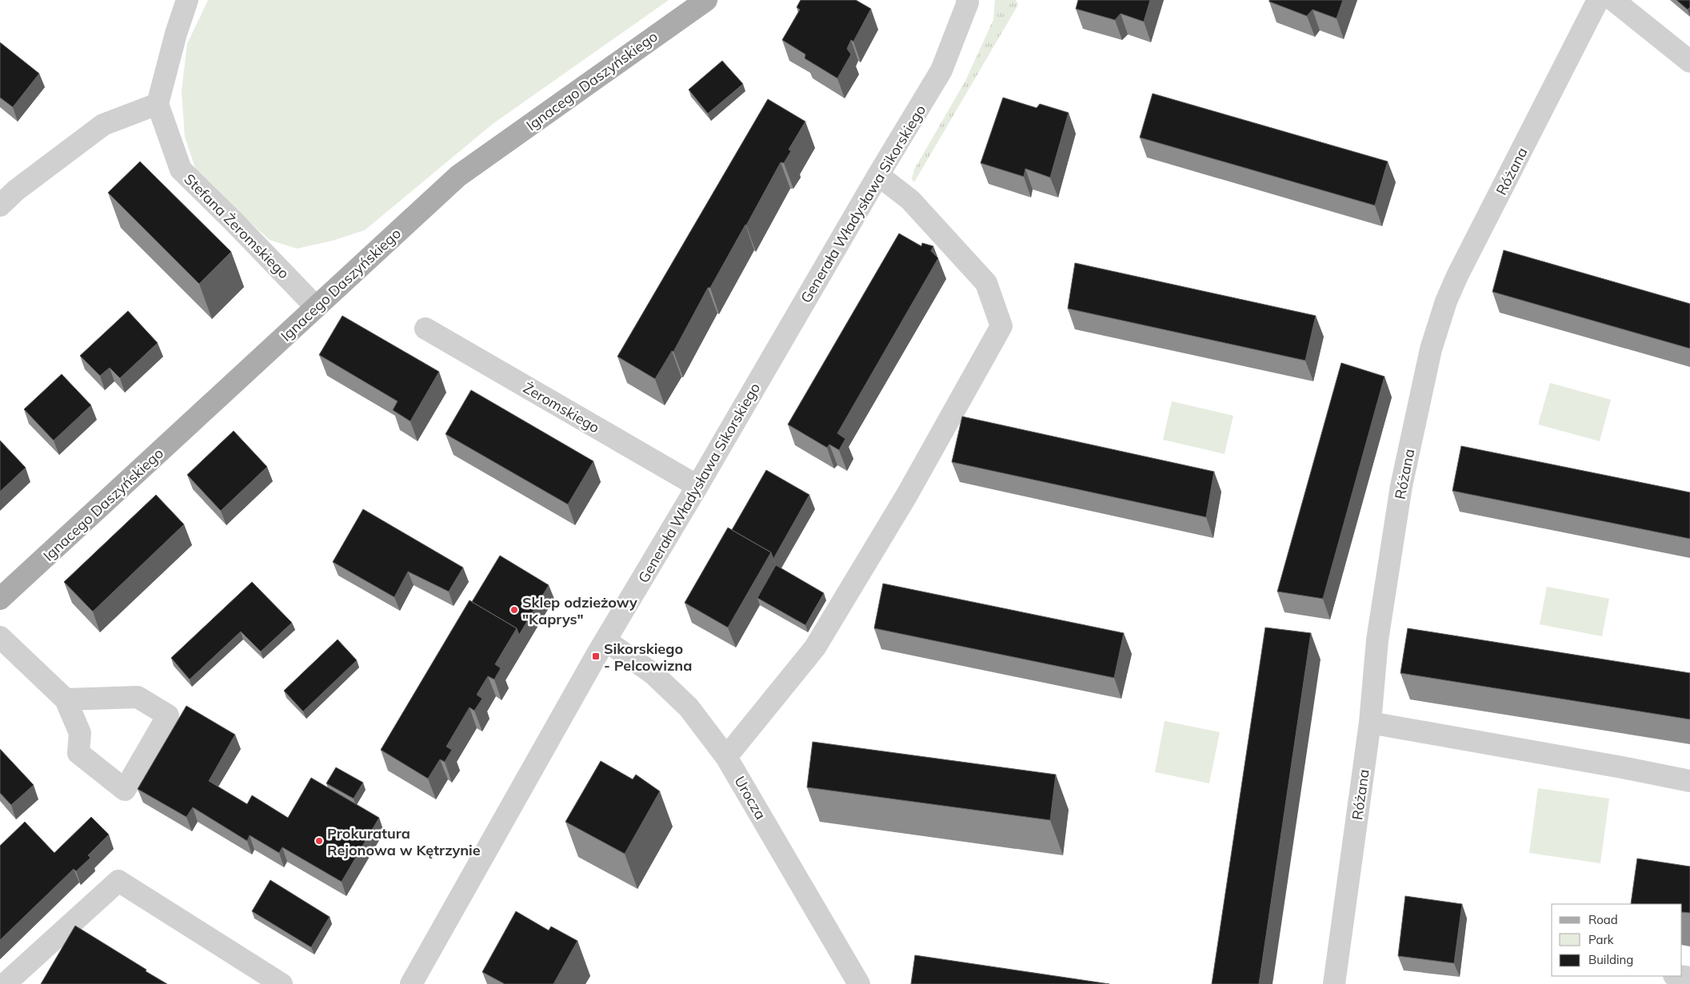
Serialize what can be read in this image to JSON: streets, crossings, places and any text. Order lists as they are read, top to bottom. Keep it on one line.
{"streets":{"main road":["Ignacego Daszyńskiego"],"street":["Różana","Generała Władysława Sikorskiego","Stefana Żeromskiego","Żeromskiego","Urocza"]},"crossings":[["Ignacego Daszyńskiego","Stefana Żeromskiego"],["Generała Władysława Sikorskiego","Żeromskiego"],["Generała Władysława Sikorskiego","Urocza"]],"places":{"other":["Sklep odzieżowy \"Kaprys\"","Prokuratura Rejonowa w Kętrzynie"],"transit":["Sikorskiego - Pelcowizna"]},"legend":["Road","Park","Building"]}
